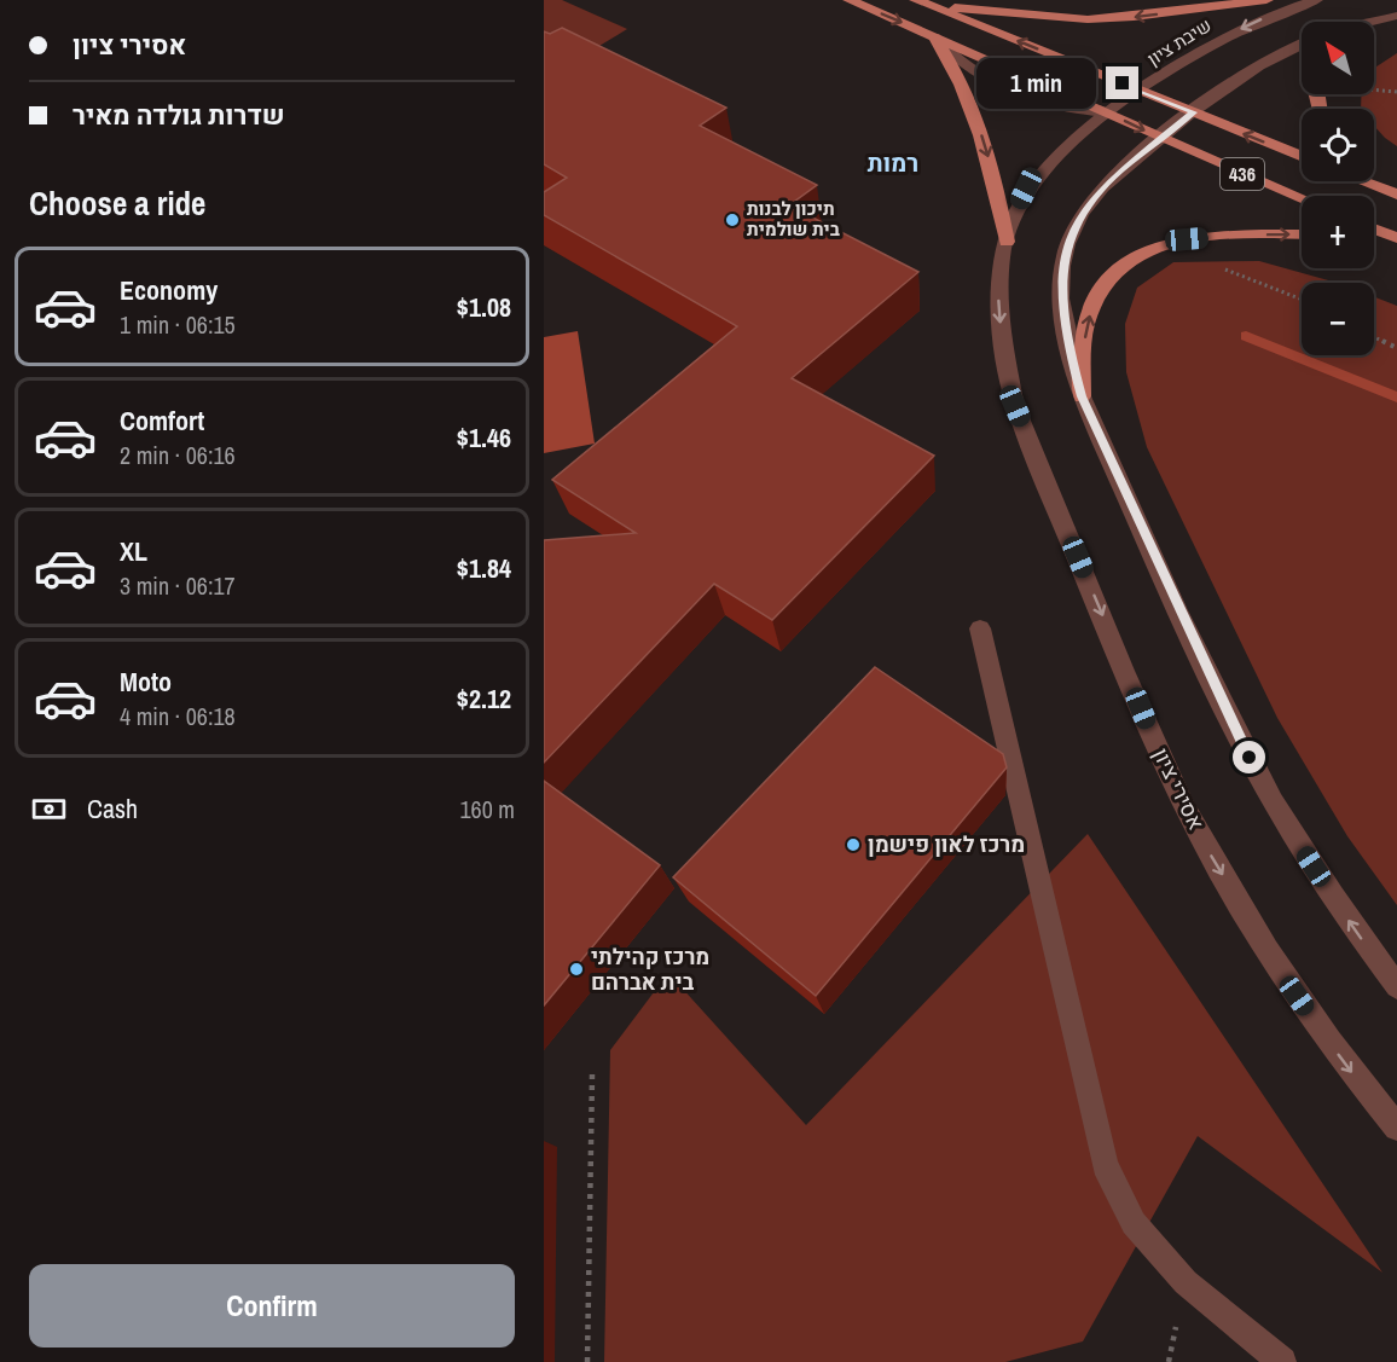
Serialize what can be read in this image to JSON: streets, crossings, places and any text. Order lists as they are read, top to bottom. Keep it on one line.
{"streets":{"main road":["436"],"street":["שיבת ציון","אסירי ציון"]},"crossings":[["שיבת ציון","436"],["שיבת ציון","אסירי ציון"],["436","אסירי ציון"]],"districts":["רמות"],"places":["תיכון לבנות בית שולמית","מרכז לאון פישמן","מרכז קהילתי בית אברהם"],"north":"top left","page":{"banner":["אסירי ציון","שדרות גולדה מאיר"],"map_buttons":["+","−"],"bubble":"1 min","heading":"Choose a ride","list":[{"name":"Economy","note":"1 min · 06:15","value":"$1.08"},{"name":"Comfort","note":"2 min · 06:16","value":"$1.46"},{"name":"XL","note":"3 min · 06:17","value":"$1.84"},{"name":"Moto","note":"4 min · 06:18","value":"$2.12"}],"pay":["Cash","160 m"],"buttons":"Confirm"}}
